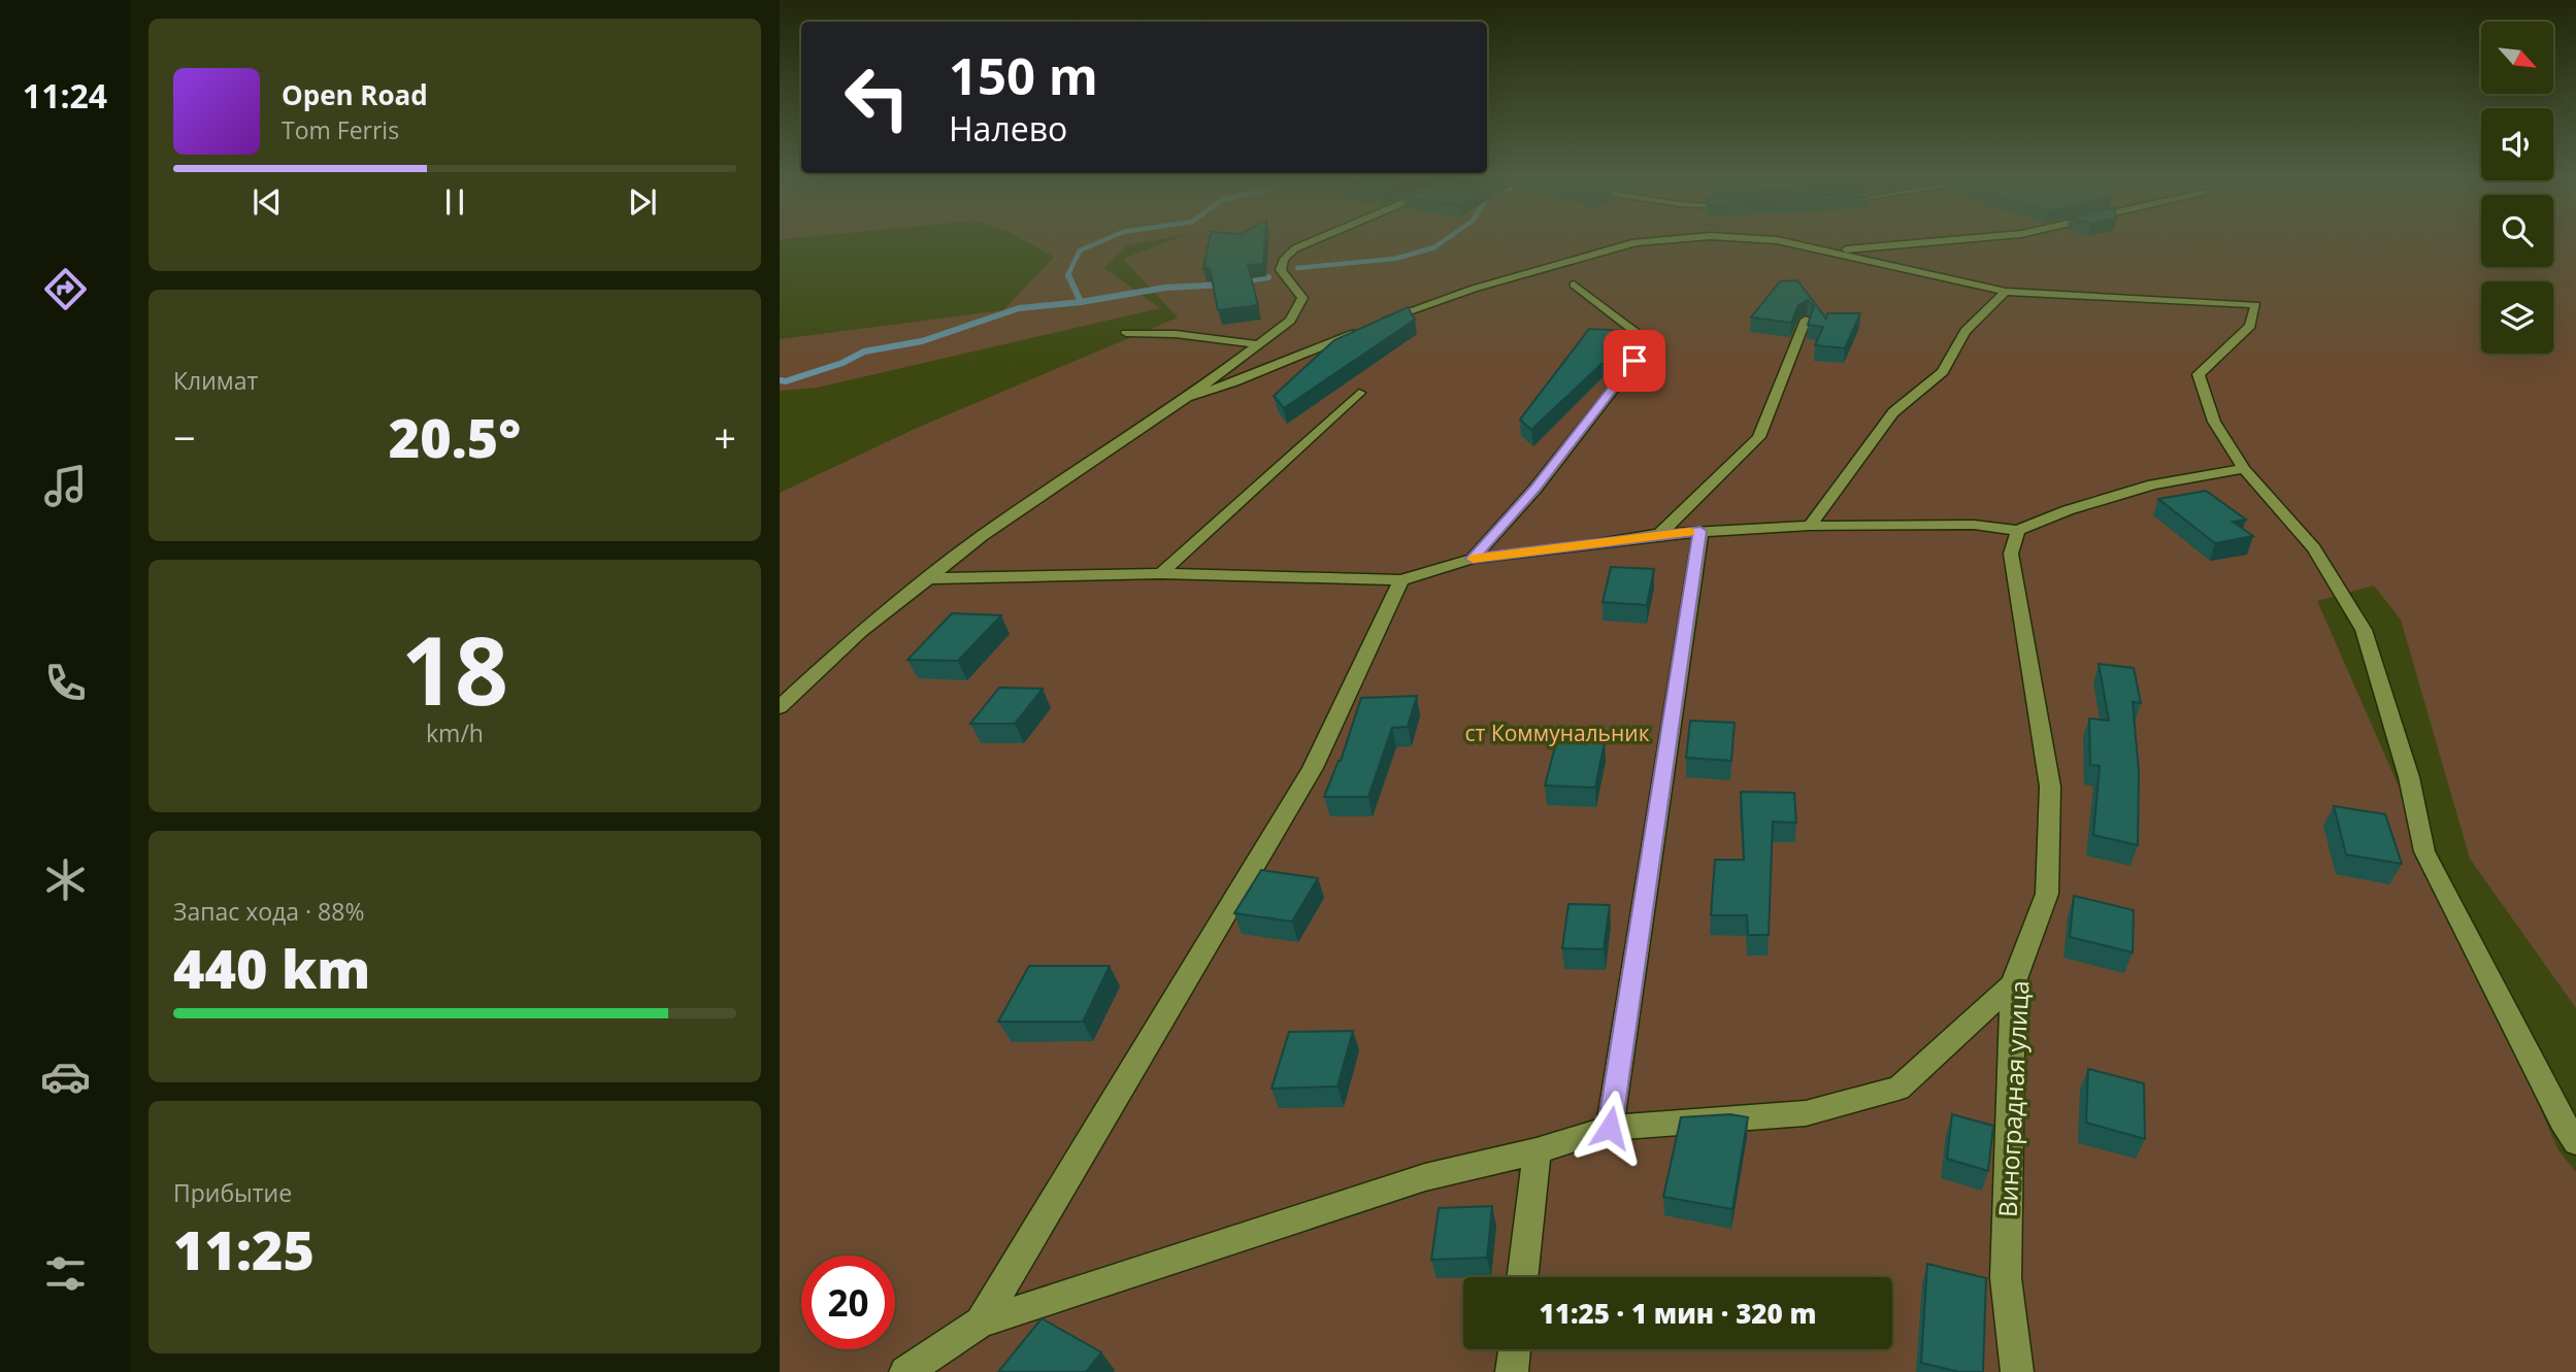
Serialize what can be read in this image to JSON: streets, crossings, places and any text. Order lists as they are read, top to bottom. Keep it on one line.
{"streets":{"street":["Виноградная улица"]},"parks":["ст Коммунальник"],"north":"bottom right","page":{"tabs":"11:24","turn":["150 m","Налево"],"song":["Open Road","Tom Ferris"],"tile":["Климат",["18","km/h"],["Запас хода · 88%","440 km"],["Прибытие","11:25"]],"heat":["−","20.5°","+"],"limit":"20","trip":"11:25 · 1 мин · 320 m"}}
